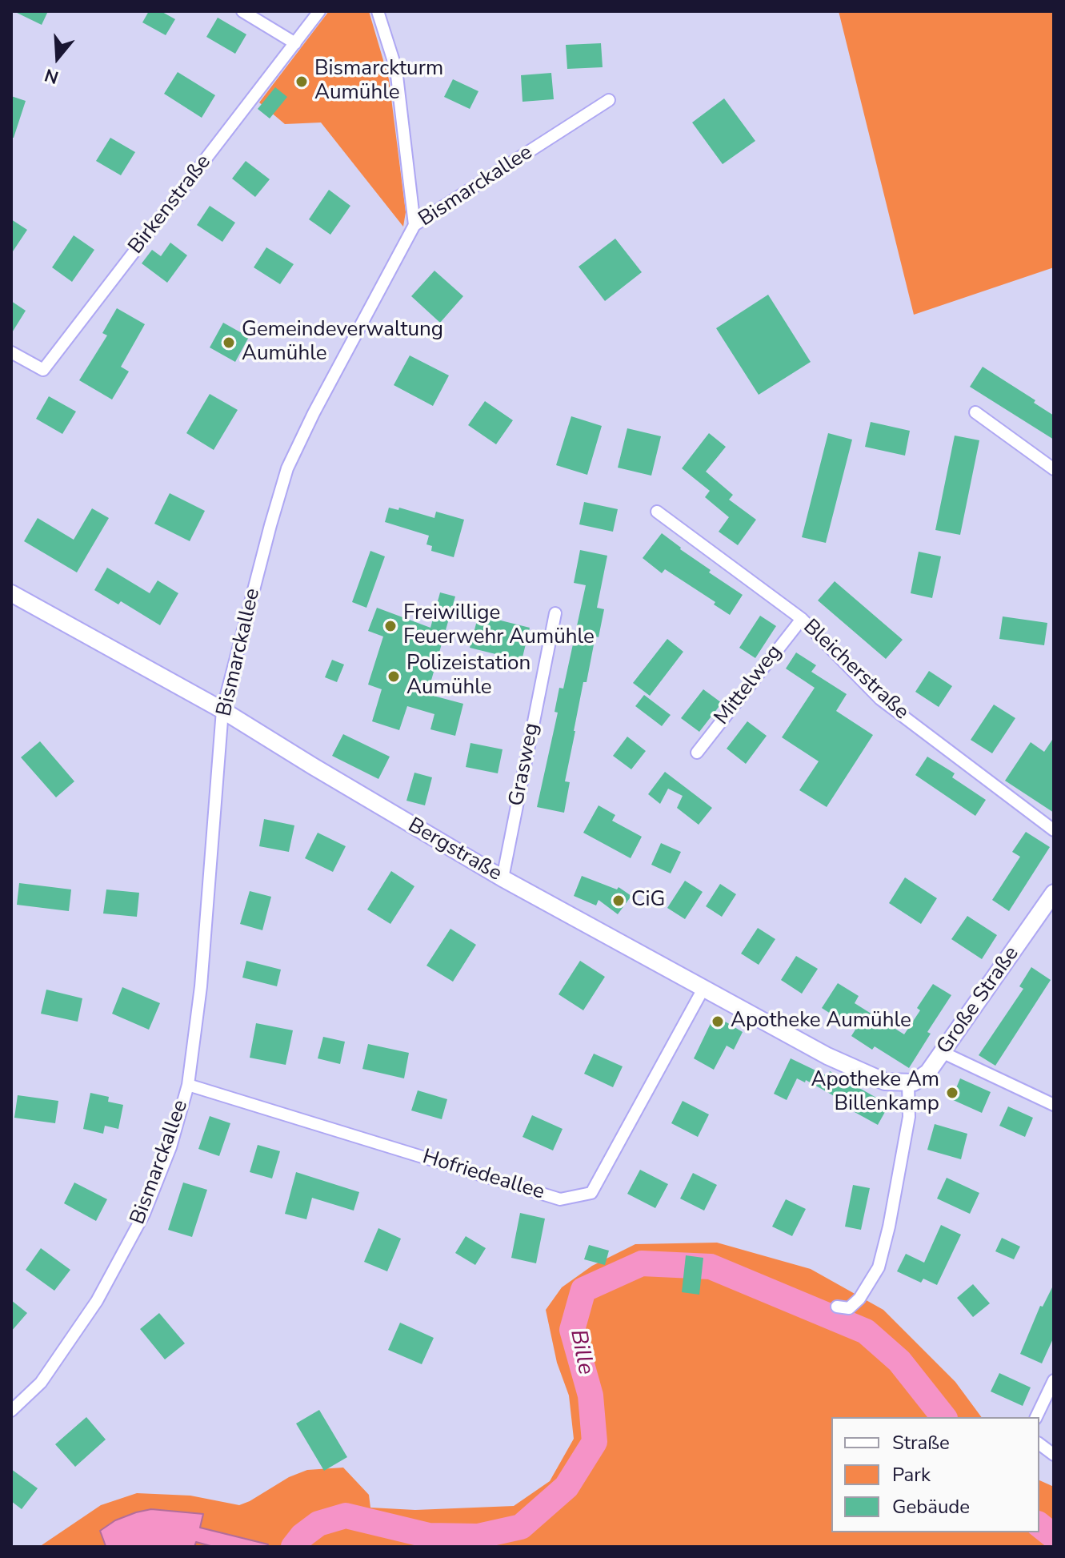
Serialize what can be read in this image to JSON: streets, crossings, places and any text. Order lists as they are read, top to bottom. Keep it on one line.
{"streets":{"street":["Bismarckallee","Birkenstraße","Bleicherstraße","Mittelweg","Grasweg","Bergstraße","Große Straße","Hofriedeallee"]},"crossings":[["Bismarckallee","Bergstraße"],["Bismarckallee","Hofriedeallee"],["Bleicherstraße","Mittelweg"],["Grasweg","Bergstraße"],["Bergstraße","Große Straße"],["Bergstraße","Hofriedeallee"]],"water":["Bille"],"places":["Bismarckturm Aumühle","Gemeindeverwaltung Aumühle","Freiwillige Feuerwehr Aumühle","Polizeistation Aumühle","CiG","Apotheke Aumühle","Apotheke Am Billenkamp"],"legend":["Straße","Park","Gebäude"],"north":"bottom"}
